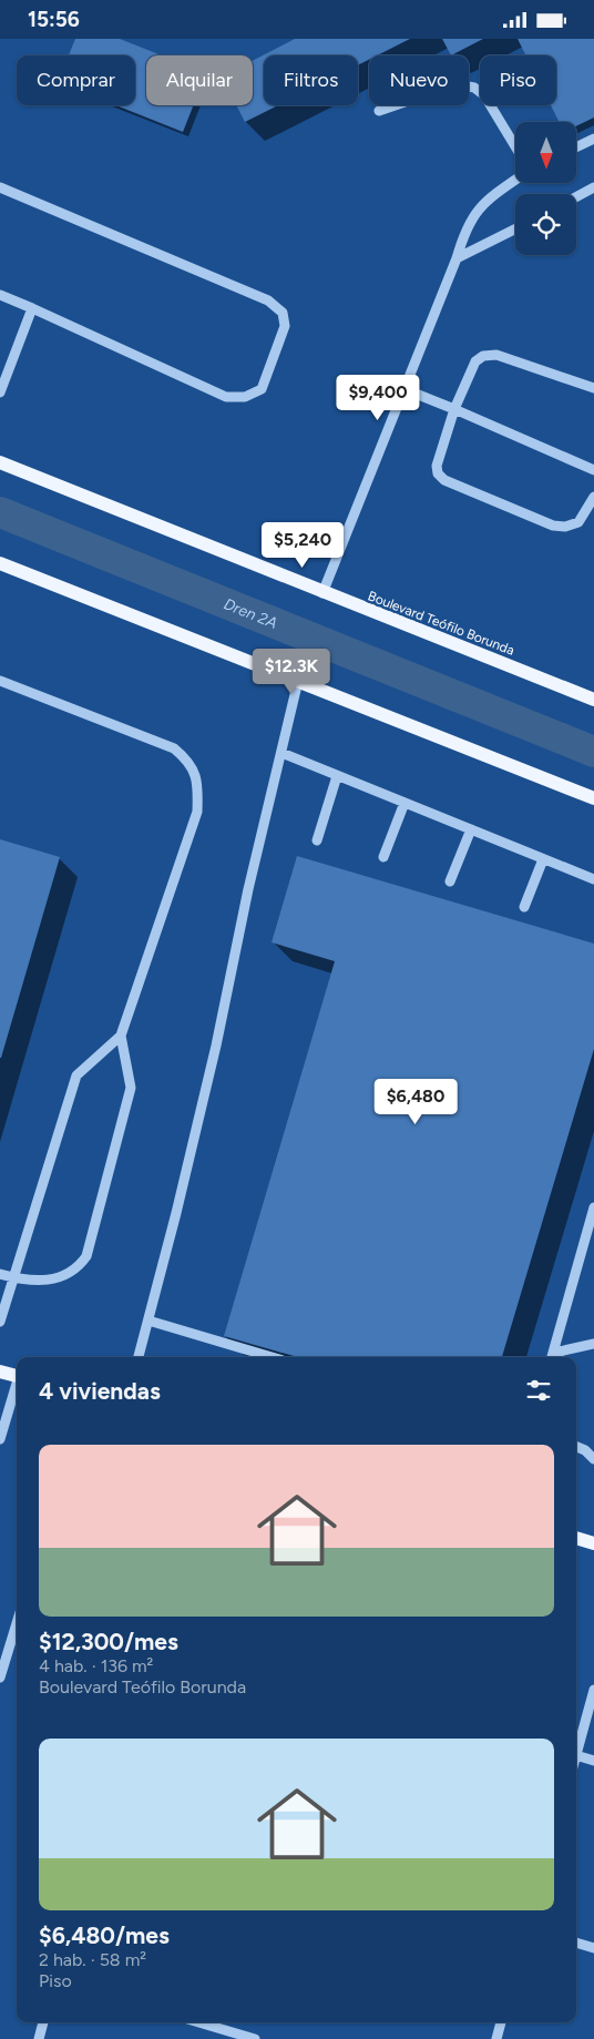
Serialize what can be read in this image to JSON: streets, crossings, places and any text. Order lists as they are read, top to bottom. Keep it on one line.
{"streets":{"main road":["Boulevard Teófilo Borunda"]},"water":["Dren 2A"],"north":"bottom","page":{"status":"15:56","chip":["Comprar","Alquilar","Filtros","Nuevo","Piso"],"price":["$9,400","$5,240","$12.3K","$6,480"],"heading":"4 viviendas","list":[{"name":"$12,300/mes","note":"4 hab. · 136 m² · Boulevard Teófilo Borunda"},{"name":"$6,480/mes","note":"2 hab. · 58 m² · Piso"}]}}
